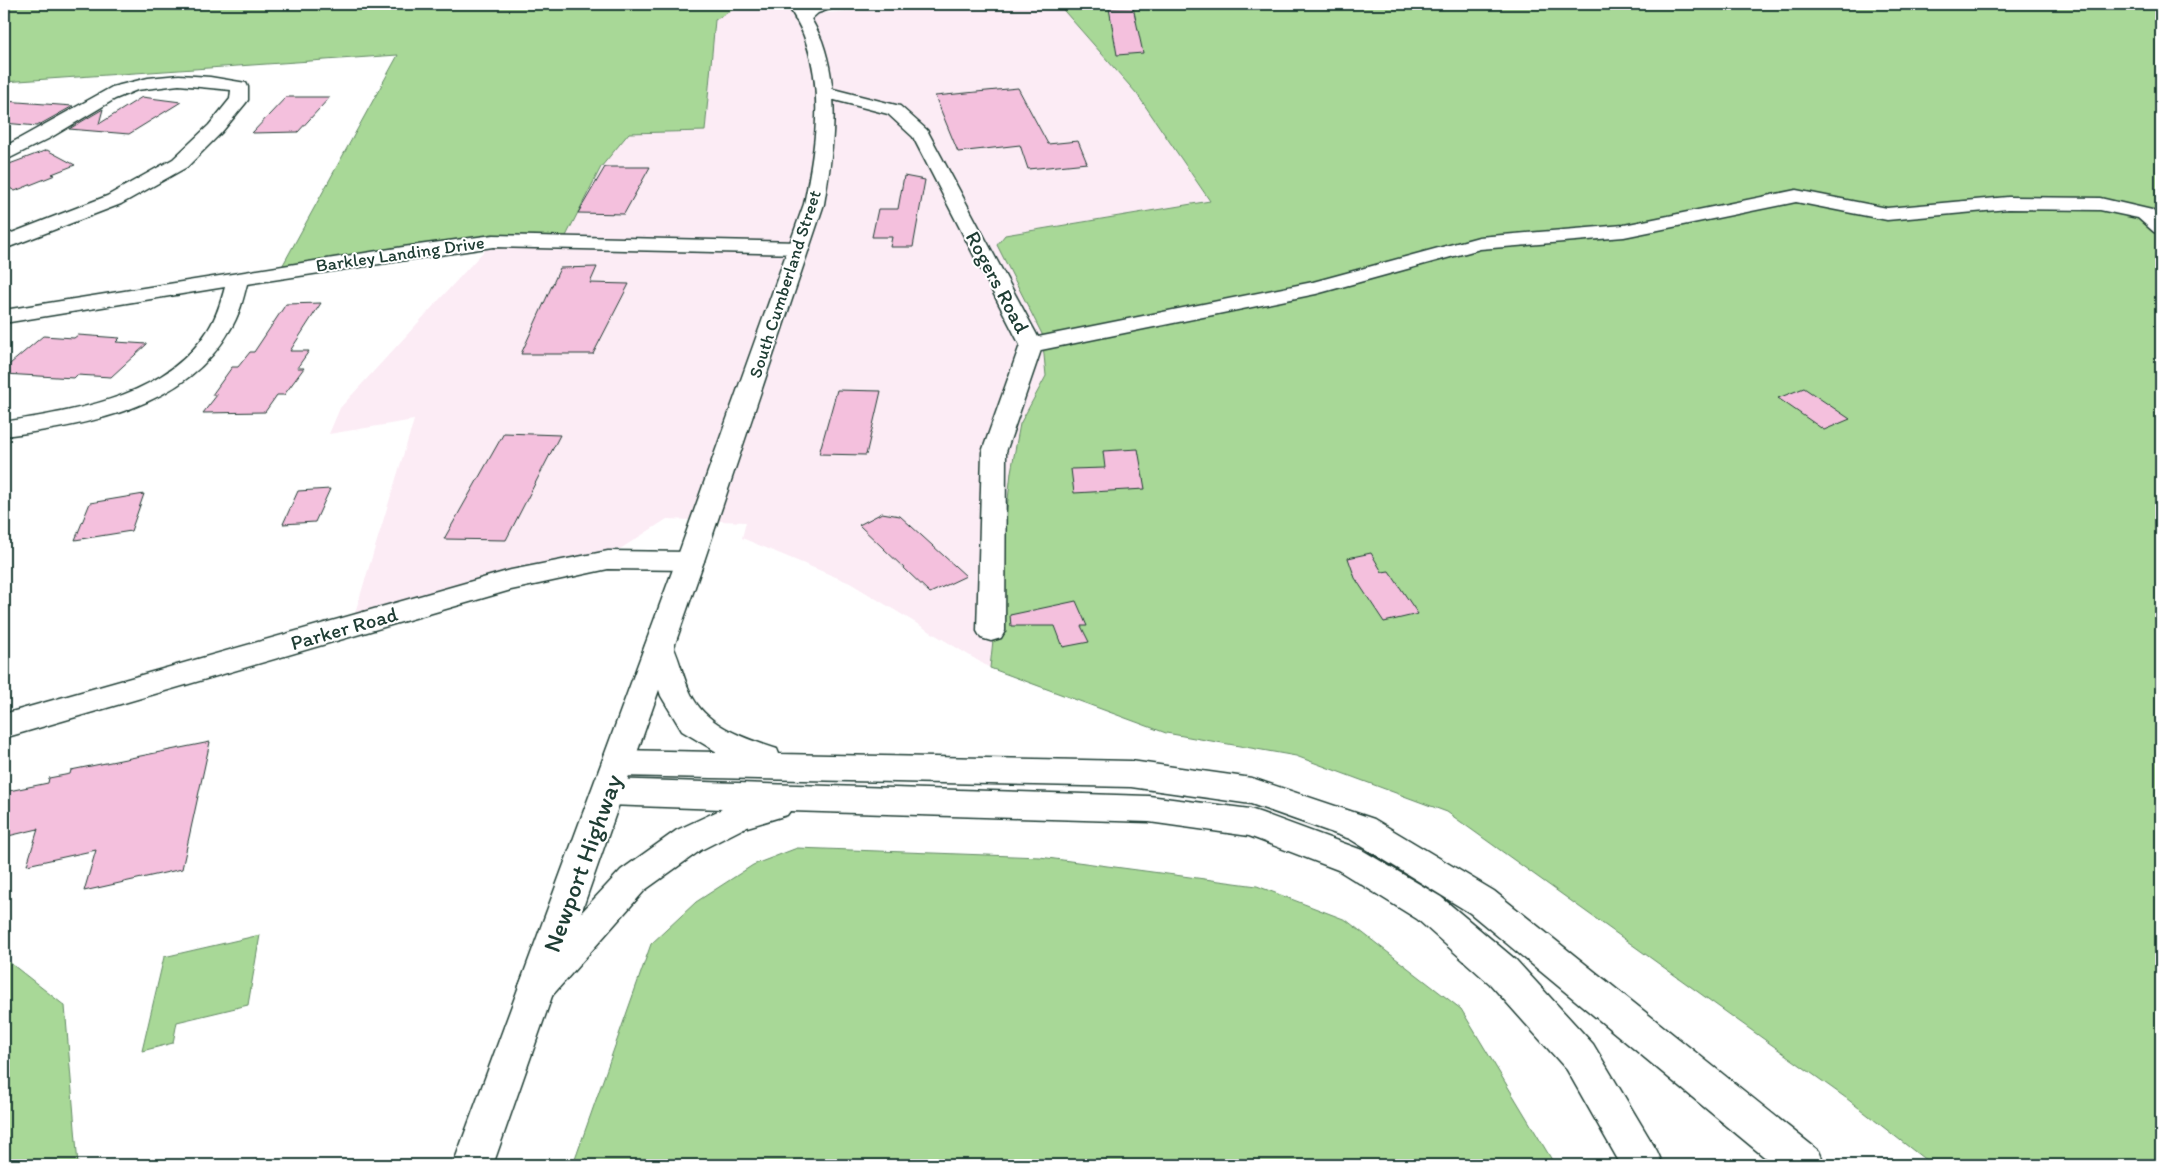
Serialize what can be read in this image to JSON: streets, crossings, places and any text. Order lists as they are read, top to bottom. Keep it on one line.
{"streets":{"main road":["Barkley Landing Drive","Rogers Road","South Cumberland Street","Parker Road","Newport Highway"]},"crossings":[["Barkley Landing Drive","South Cumberland Street"],["Rogers Road","South Cumberland Street"],["South Cumberland Street","Parker Road"],["South Cumberland Street","Newport Highway"],["Parker Road","Newport Highway"]]}
